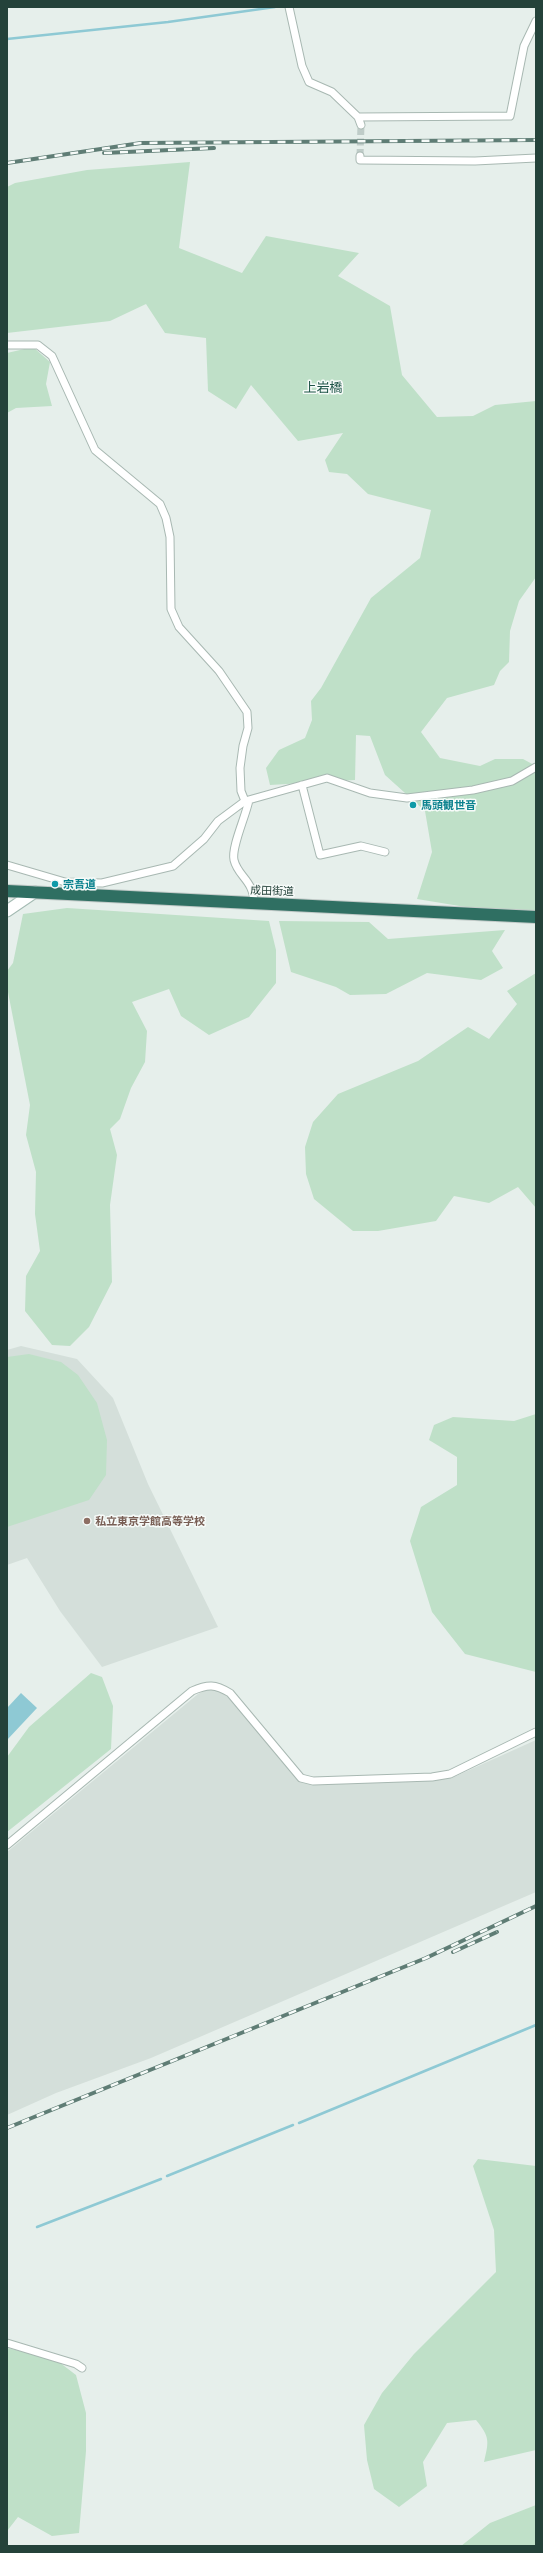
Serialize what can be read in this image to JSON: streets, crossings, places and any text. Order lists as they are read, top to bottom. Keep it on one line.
{"streets":{"highway":["成田街道"]},"districts":["上岩橋"],"places":["馬頭観世音","宗吾道","私立東京学館高等学校"]}
